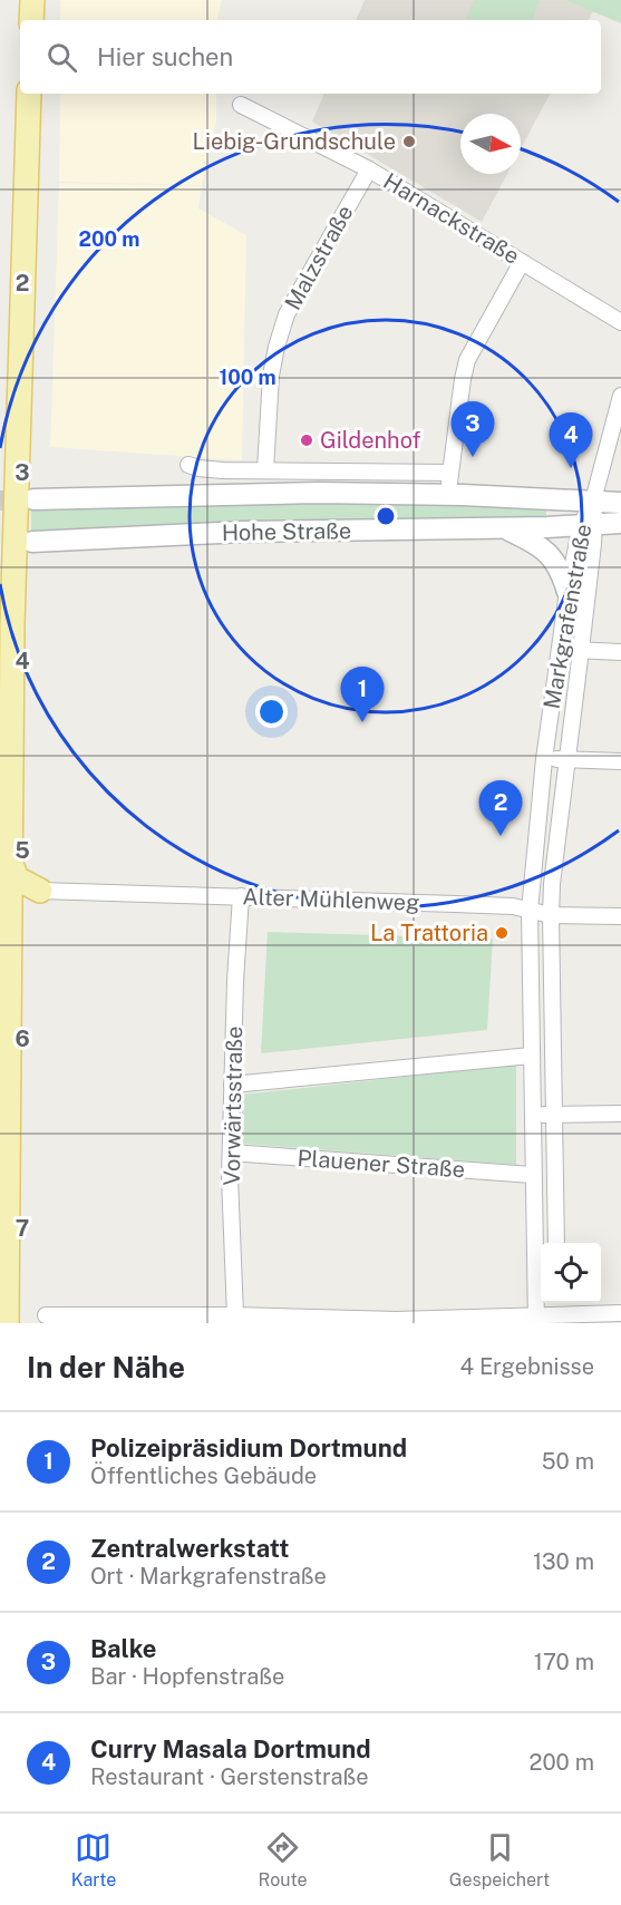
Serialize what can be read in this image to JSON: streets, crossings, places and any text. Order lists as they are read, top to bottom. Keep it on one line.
{"streets":{"main road":["Hohe Straße"],"street":["Harnackstraße","Malzstraße","Markgrafenstraße","Alter Mühlenweg","Vorwärtsstraße","Plauener Straße"]},"crossings":[["Harnackstraße","Malzstraße"],["Hohe Straße","Markgrafenstraße"],["Markgrafenstraße","Alter Mühlenweg"],["Markgrafenstraße","Plauener Straße"],["Alter Mühlenweg","Vorwärtsstraße"],["Vorwärtsstraße","Plauener Straße"]],"places":["Liebig-Grundschule","Gildenhof","La Trattoria"],"north":"right","page":{"search":"Hier suchen","pins":["3","4","1","2"],"heading":["In der Nähe","4 Ergebnisse"],"list":[{"mark":"1","name":"Polizeipräsidium Dortmund","note":"Öffentliches Gebäude","value":"50 m"},{"mark":"2","name":"Zentralwerkstatt","note":"Ort · Markgrafenstraße","value":"130 m"},{"mark":"3","name":"Balke","note":"Bar · Hopfenstraße","value":"170 m"},{"mark":"4","name":"Curry Masala Dortmund","note":"Restaurant · Gerstenstraße","value":"200 m"}],"nav":["Karte","Route","Gespeichert"]},"grid":{"rows":["2","3","4","5","6","7"]},"rings":["200 m","100 m"]}
